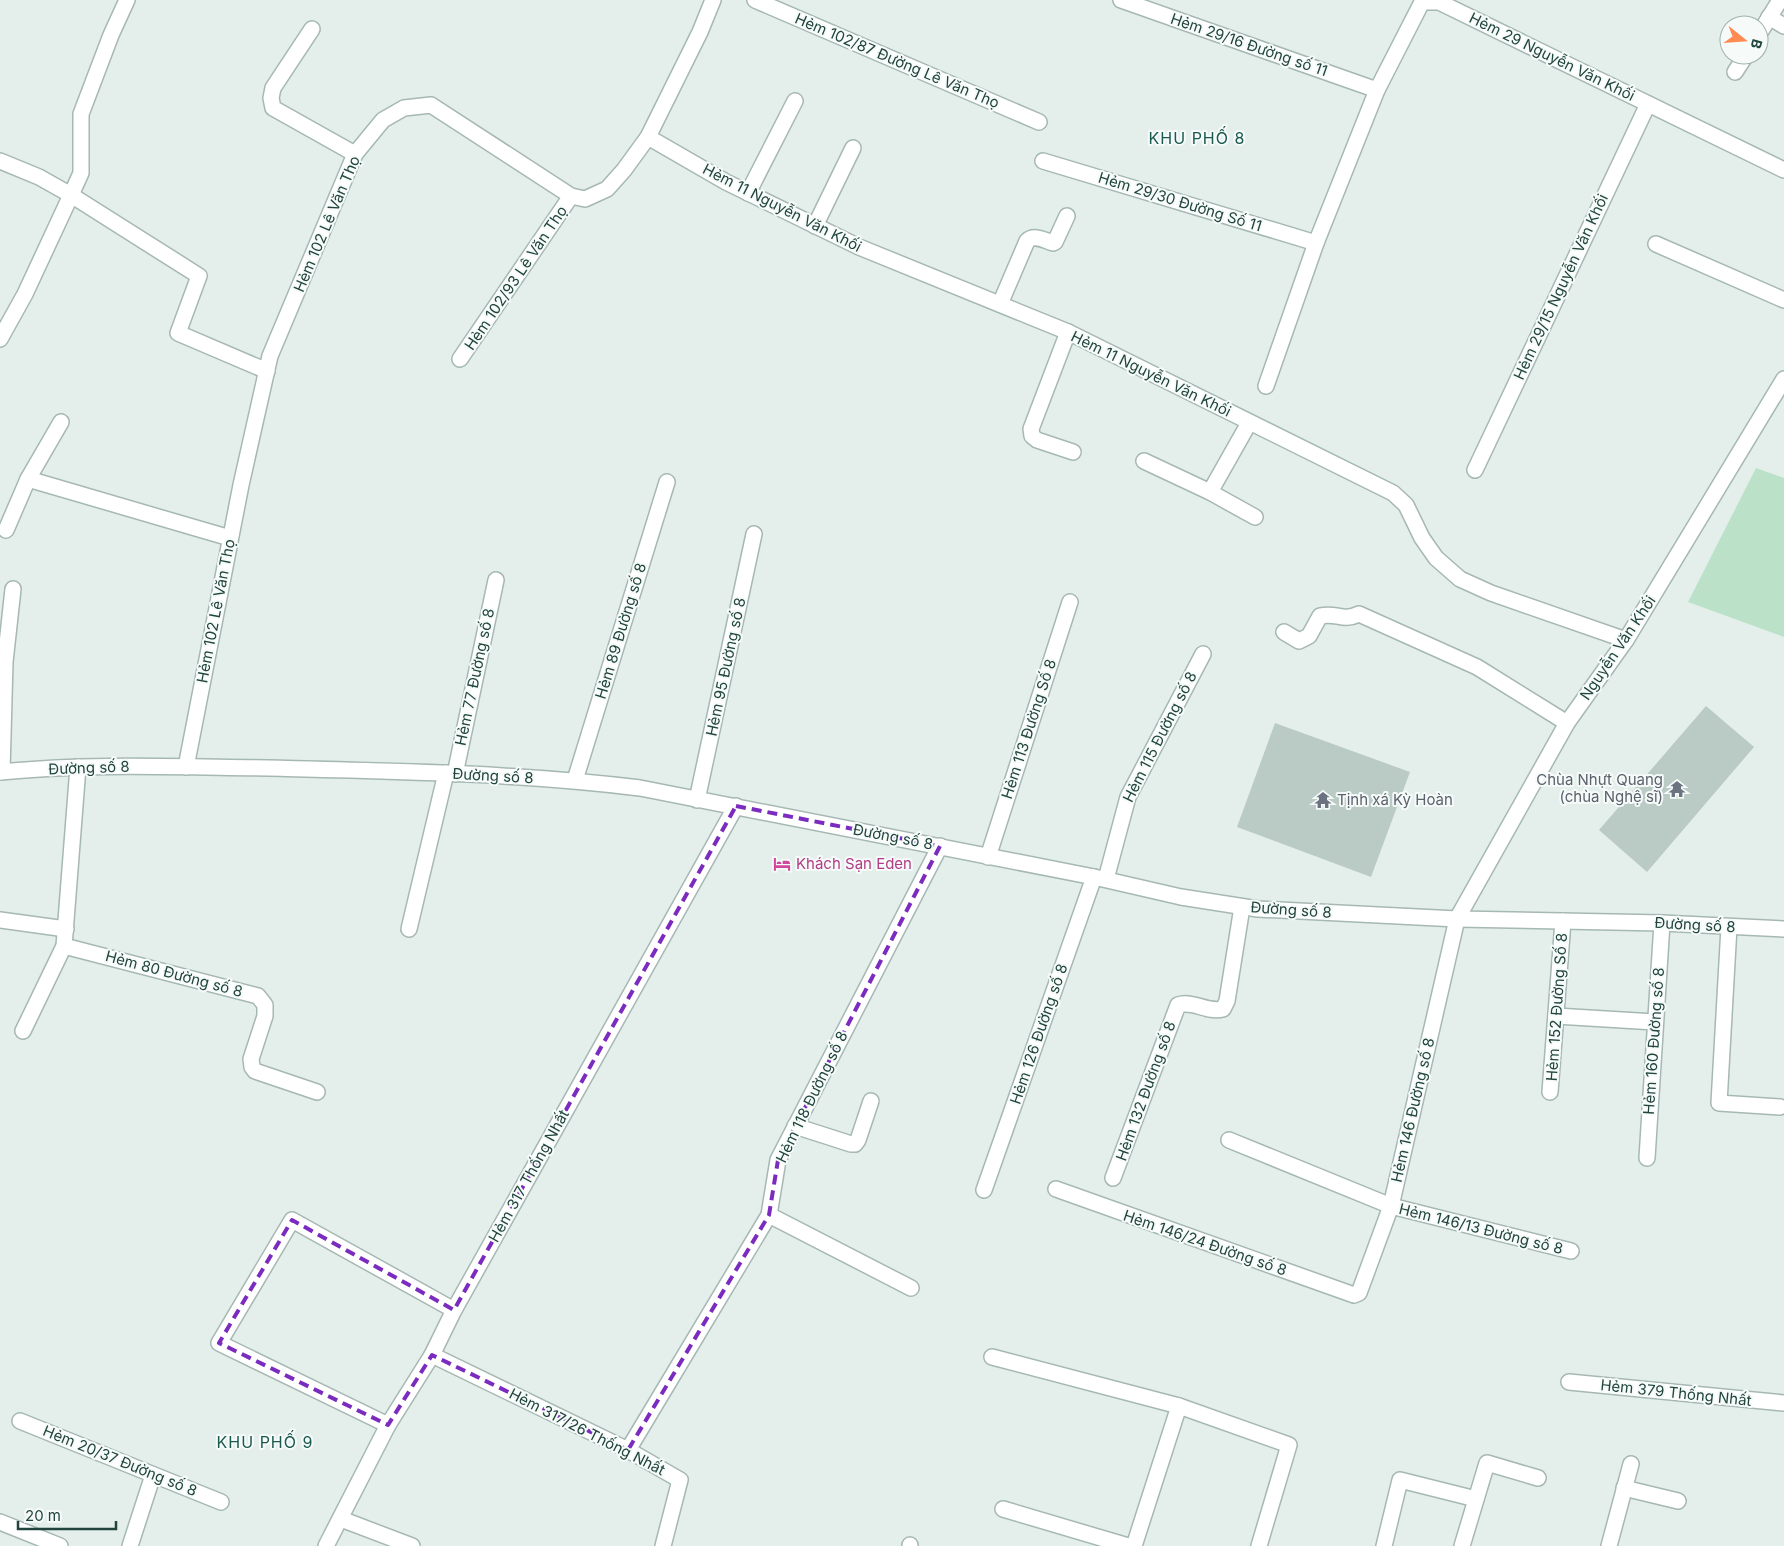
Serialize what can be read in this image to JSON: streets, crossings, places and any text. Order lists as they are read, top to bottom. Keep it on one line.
{"streets":{"street":["Hẻm 29/16 Đường số 11","Hẻm 29 Nguyễn Văn Khối","Hẻm 102/87 Đường Lê Văn Thọ","Hẻm 29/30 Đường Số 11","Hẻm 11 Nguyễn Văn Khối","Hẻm 102 Lê Văn Thọ","Hẻm 102/93 Lê Văn Thọ","Hẻm 29/15 Nguyễn Văn Khối","Hẻm 89 Đường số 8","Nguyễn Văn Khối","Hẻm 95 Đường số 8","Hẻm 77 Đường số 8","Hẻm 113 Đường Số 8","Hẻm 115 Đường số 8","Đường số 8","Hẻm 80 Đường số 8","Hẻm 152 Đường Số 8","Hẻm 126 Đường số 8","Hẻm 160 Đường số 8","Hẻm 132 Đường số 8","Hẻm 118 Đường số 8","Hẻm 146 Đường số 8","Hẻm 317 Thống Nhất","Hẻm 146/13 Đường số 8","Hẻm 146/24 Đường số 8","Hẻm 379 Thống Nhất","Hẻm 317/26 Thống Nhất","Hẻm 20/37 Đường số 8"]},"crossings":[["Hẻm 29/16 Đường số 11","Hẻm 29 Nguyễn Văn Khối"],["Hẻm 29 Nguyễn Văn Khối","Hẻm 29/30 Đường Số 11"],["Hẻm 29 Nguyễn Văn Khối","Hẻm 29/15 Nguyễn Văn Khối"],["Hẻm 11 Nguyễn Văn Khối","Nguyễn Văn Khối"],["Hẻm 102 Lê Văn Thọ","Hẻm 102/93 Lê Văn Thọ"],["Hẻm 102 Lê Văn Thọ","Đường số 8"],["Hẻm 89 Đường số 8","Đường số 8"],["Nguyễn Văn Khối","Đường số 8"],["Nguyễn Văn Khối","Hẻm 146 Đường số 8"],["Hẻm 95 Đường số 8","Đường số 8"],["Hẻm 77 Đường số 8","Đường số 8"],["Hẻm 113 Đường Số 8","Đường số 8"],["Hẻm 115 Đường số 8","Đường số 8"],["Hẻm 115 Đường số 8","Hẻm 126 Đường số 8"],["Đường số 8","Hẻm 152 Đường Số 8"],["Đường số 8","Hẻm 126 Đường số 8"],["Đường số 8","Hẻm 160 Đường số 8"],["Đường số 8","Hẻm 132 Đường số 8"],["Đường số 8","Hẻm 118 Đường số 8"],["Đường số 8","Hẻm 146 Đường số 8"],["Đường số 8","Hẻm 317 Thống Nhất"],["Hẻm 118 Đường số 8","Hẻm 317/26 Thống Nhất"],["Hẻm 146 Đường số 8","Hẻm 146/13 Đường số 8"],["Hẻm 146 Đường số 8","Hẻm 146/24 Đường số 8"],["Hẻm 317 Thống Nhất","Hẻm 317/26 Thống Nhất"]],"districts":["KHU PHỐ 8","KHU PHỐ 9"],"places":{"temple":["Chùa Nhựt Quang (chùa Nghệ sĩ)","Tịnh xá Kỳ Hoàn"],"hotel":["Khách Sạn Eden"]},"scale_bar":"20 m","north":"right"}
